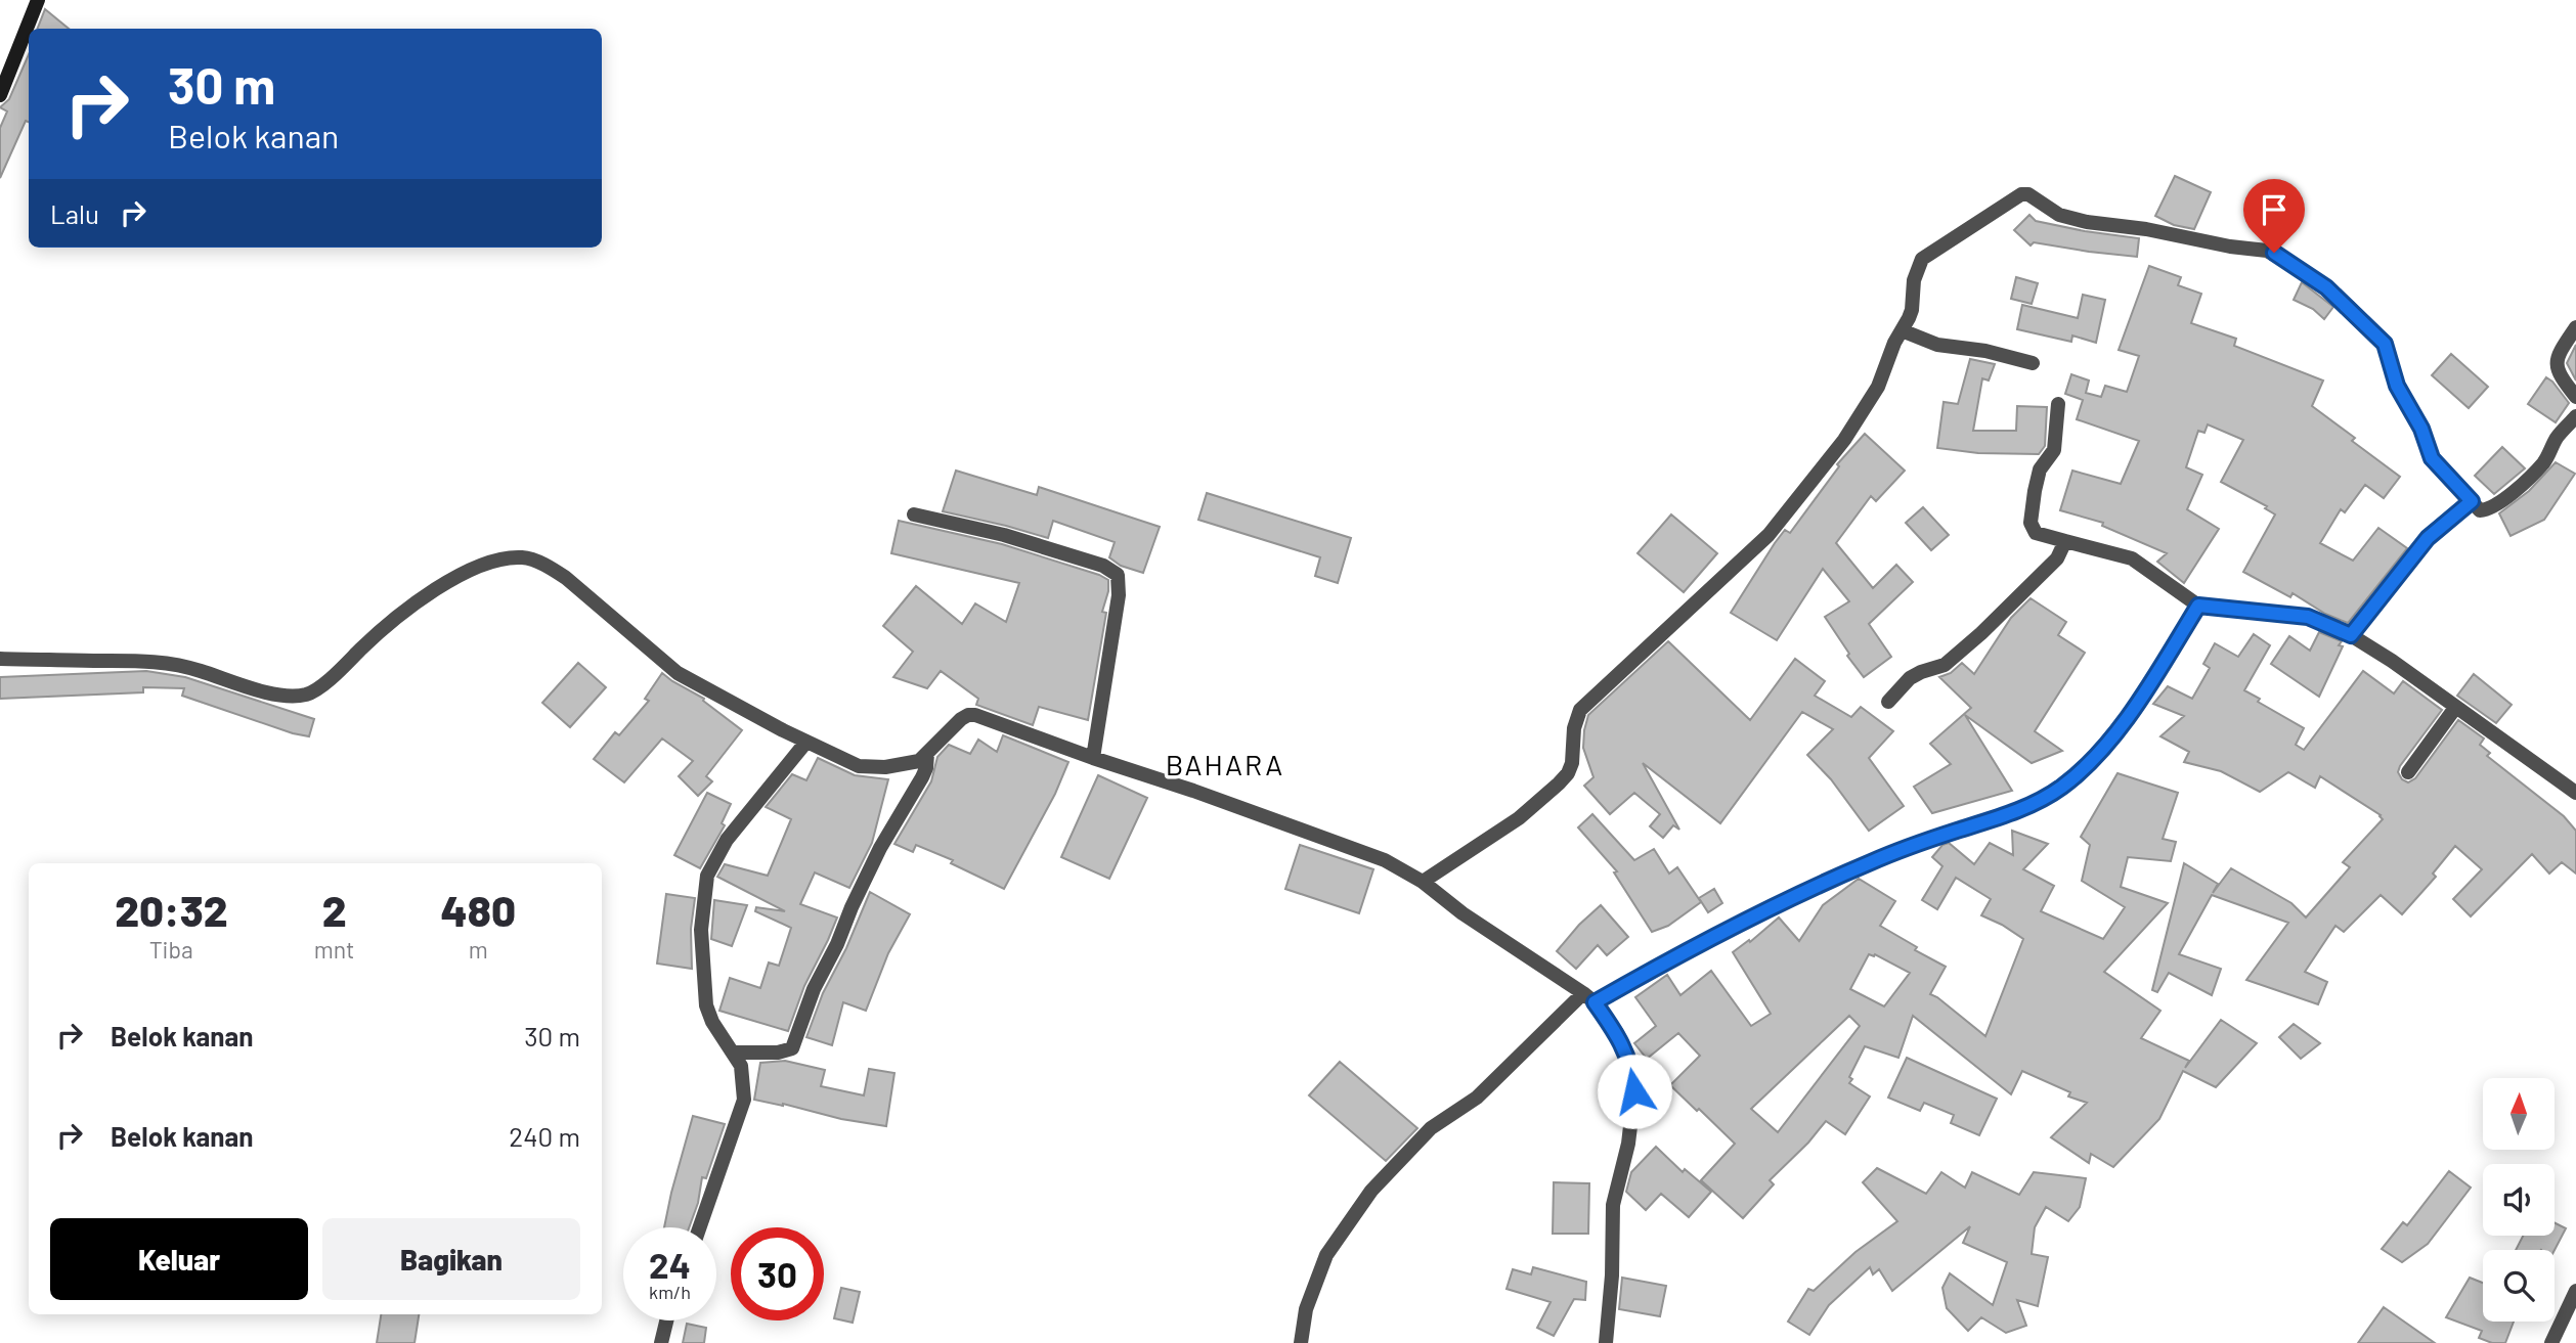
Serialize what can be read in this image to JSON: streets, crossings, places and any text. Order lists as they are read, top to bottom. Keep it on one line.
{"districts":["BAHARA"],"north":"top","page":{"turn":["30 m","Belok kanan"],"then":"Lalu","eta":["20:32","Tiba","2","mnt","480","m"],"list":[{"name":"Belok kanan","value":"30 m"},{"name":"Belok kanan","value":"240 m"}],"buttons":["Keluar","Bagikan"],"speed":"24 km/h","limit":"30"}}
